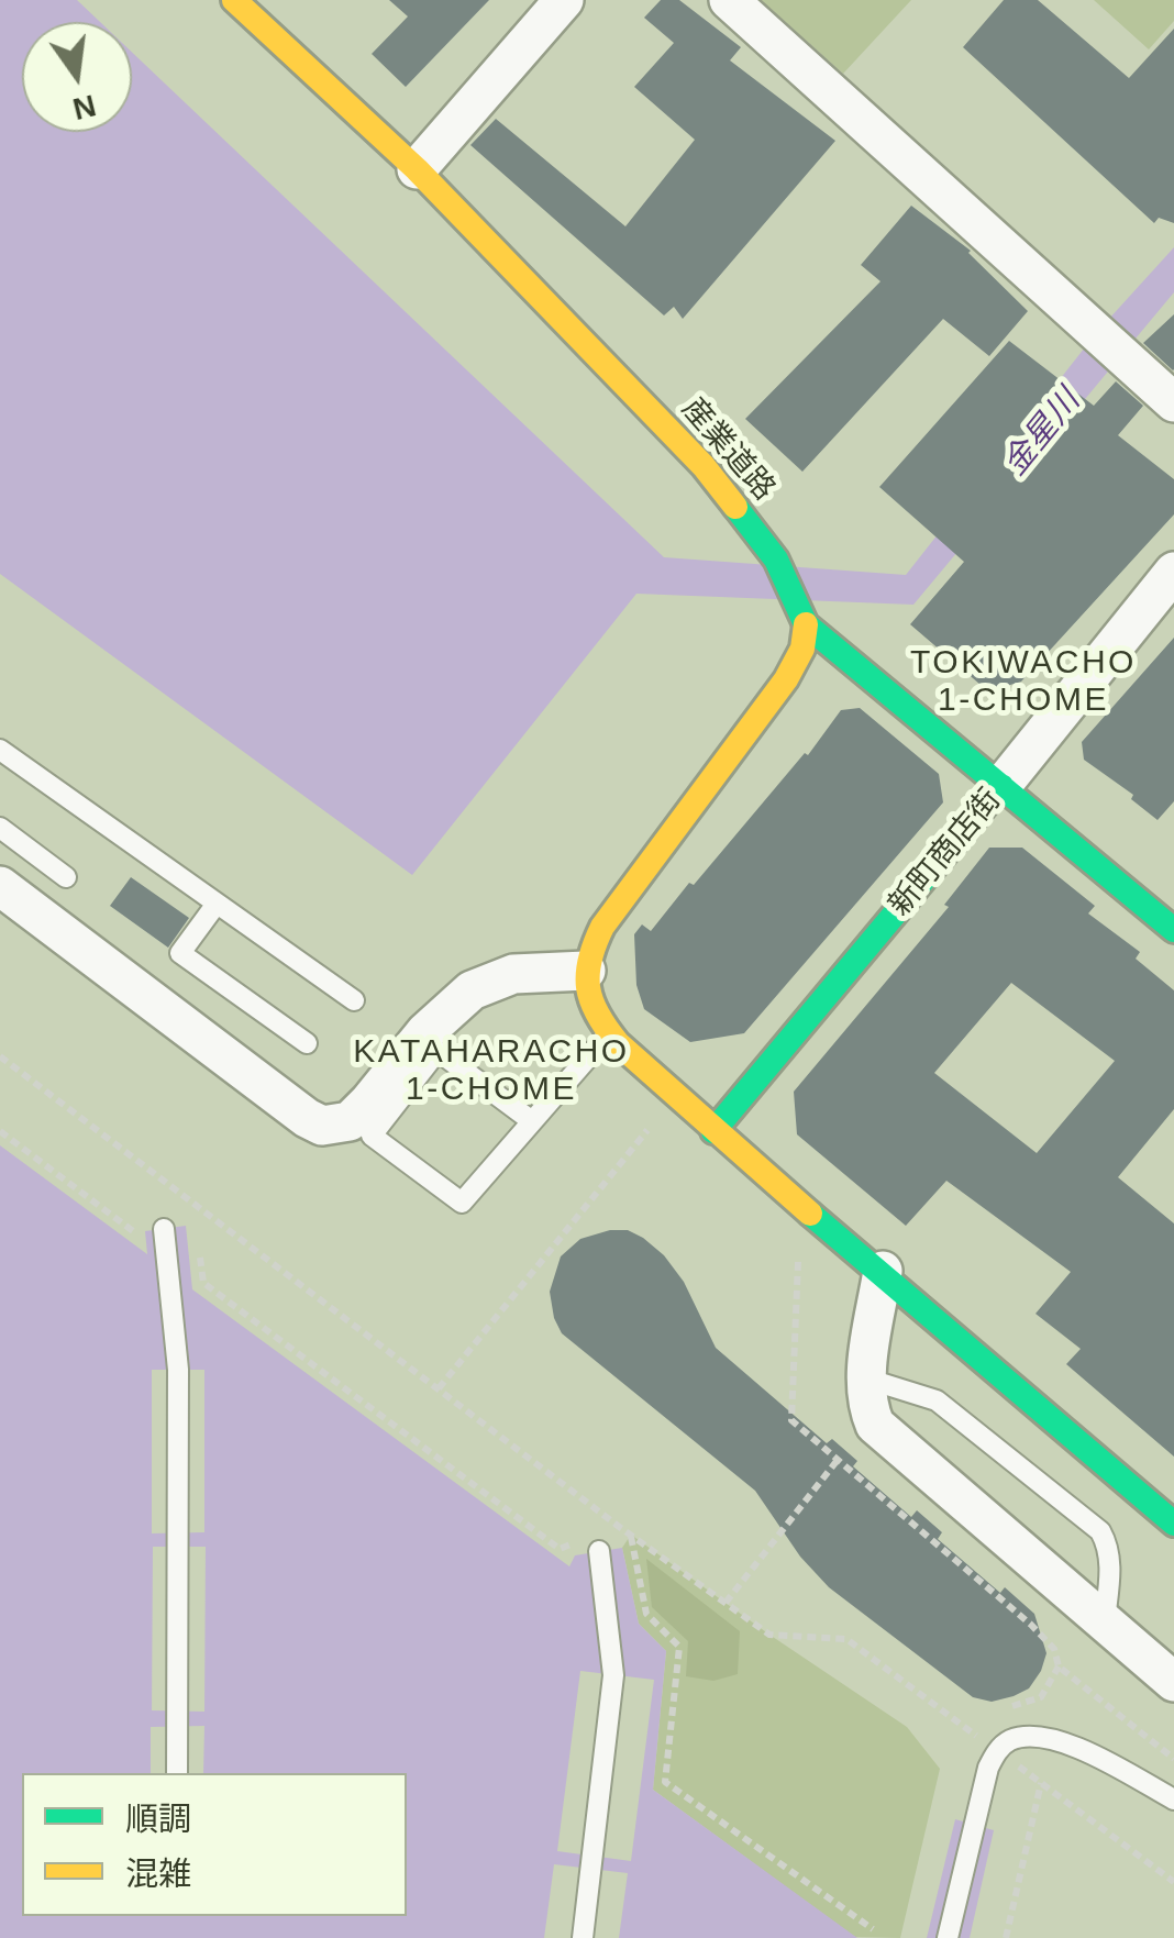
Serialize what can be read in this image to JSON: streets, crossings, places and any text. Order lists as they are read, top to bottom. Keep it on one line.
{"streets":{"street":["産業道路","新町商店街"]},"crossings":[["産業道路","新町商店街"]],"districts":["TOKIWACHO 1-CHOME","KATAHARACHO 1-CHOME"],"water":["金星川"],"legend":["順調","混雑"],"north":"bottom"}
